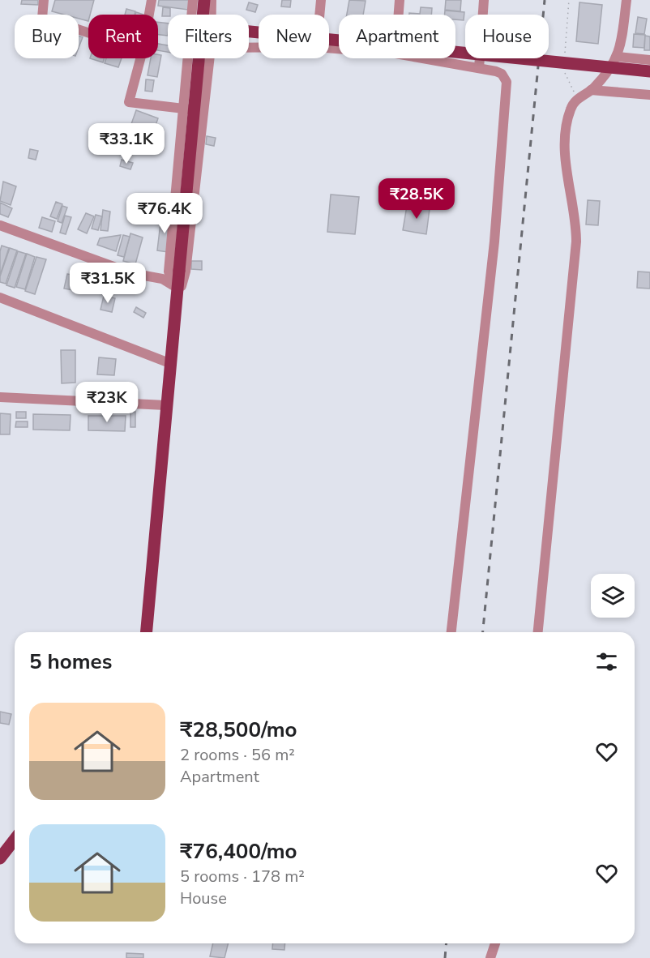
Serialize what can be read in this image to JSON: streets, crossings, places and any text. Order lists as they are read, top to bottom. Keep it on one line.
{"page":{"chip":["Buy","Rent","Filters","New","Apartment","House"],"price":["₹33.1K","₹28.5K","₹76.4K","₹31.5K","₹23K"],"heading":"5 homes","list":[{"name":"₹28,500/mo","note":"2 rooms · 56 m² · Apartment"},{"name":"₹76,400/mo","note":"5 rooms · 178 m² · House"}]}}
